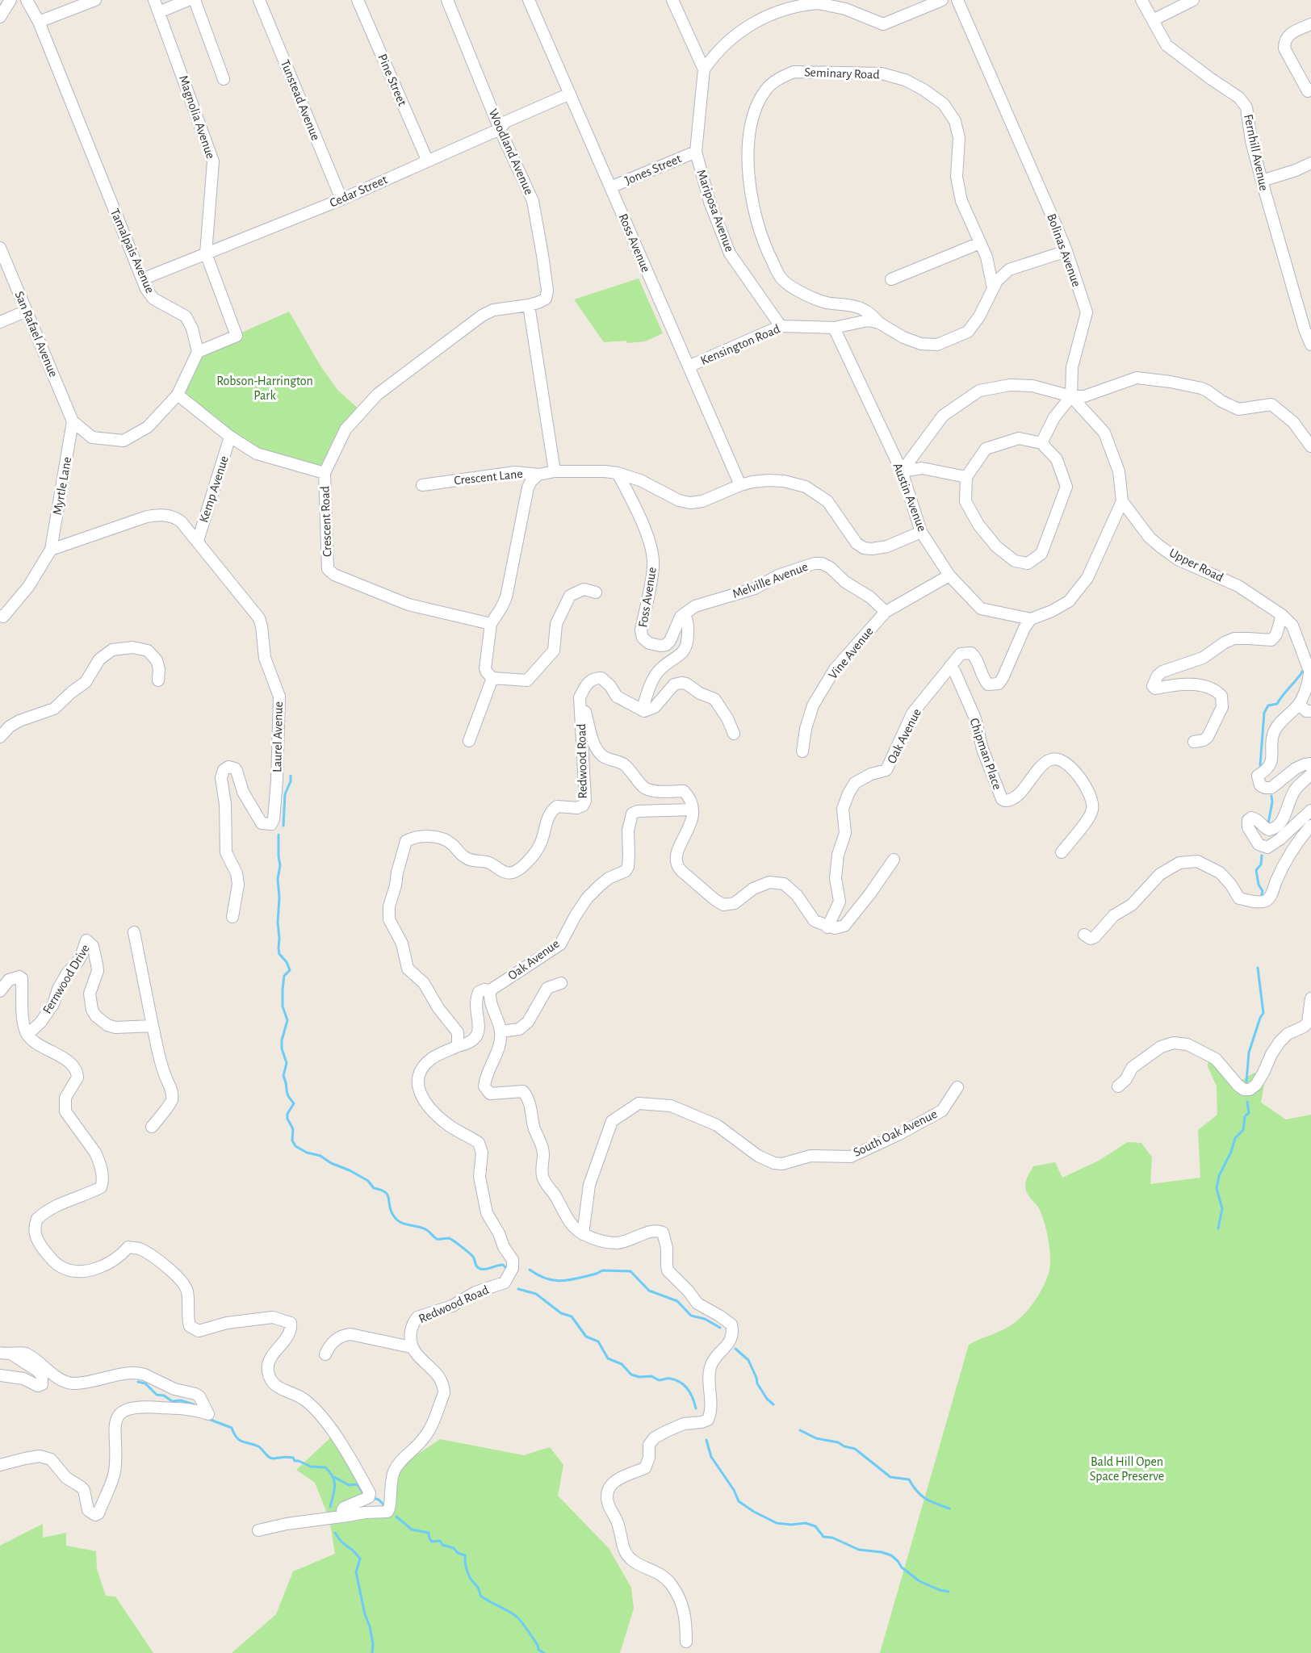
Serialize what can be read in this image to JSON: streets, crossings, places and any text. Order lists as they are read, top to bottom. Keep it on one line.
{"streets":{"street":["Seminary Road","Pine Street","Tunstead Avenue","Magnolia Avenue","Woodland Avenue","Fernhill Avenue","Jones Street","Cedar Street","Mariposa Avenue","Ross Avenue","Bolinas Avenue","Tamalpais Avenue","San Rafael Avenue","Kensington Road","Crescent Lane","Myrtle Lane","Kemp Avenue","Austin Avenue","Crescent Road","Upper Road","Melville Avenue","Foss Avenue","Vine Avenue","Oak Avenue","Laurel Avenue","Chipman Place","Redwood Road","Fernwood Drive","South Oak Avenue"]},"crossings":[["Seminary Road","Kensington Road"],["Pine Street","Cedar Street"],["Tunstead Avenue","Cedar Street"],["Magnolia Avenue","Cedar Street"],["Magnolia Avenue","Tamalpais Avenue"],["Woodland Avenue","Cedar Street"],["Woodland Avenue","Crescent Road"],["Jones Street","Mariposa Avenue"],["Jones Street","Ross Avenue"],["Cedar Street","Ross Avenue"],["Cedar Street","Tamalpais Avenue"],["Mariposa Avenue","Kensington Road"],["Ross Avenue","Kensington Road"],["Ross Avenue","Crescent Lane"],["San Rafael Avenue","Myrtle Lane"],["Kensington Road","Austin Avenue"],["Crescent Lane","Austin Avenue"],["Crescent Lane","Foss Avenue"],["Myrtle Lane","Laurel Avenue"],["Kemp Avenue","Laurel Avenue"],["Austin Avenue","Oak Avenue"],["Melville Avenue","Foss Avenue"],["Melville Avenue","Vine Avenue"],["Oak Avenue","Chipman Place"]],"parks":["Robson-Harrington Park","Bald Hill Open Space Preserve"]}
